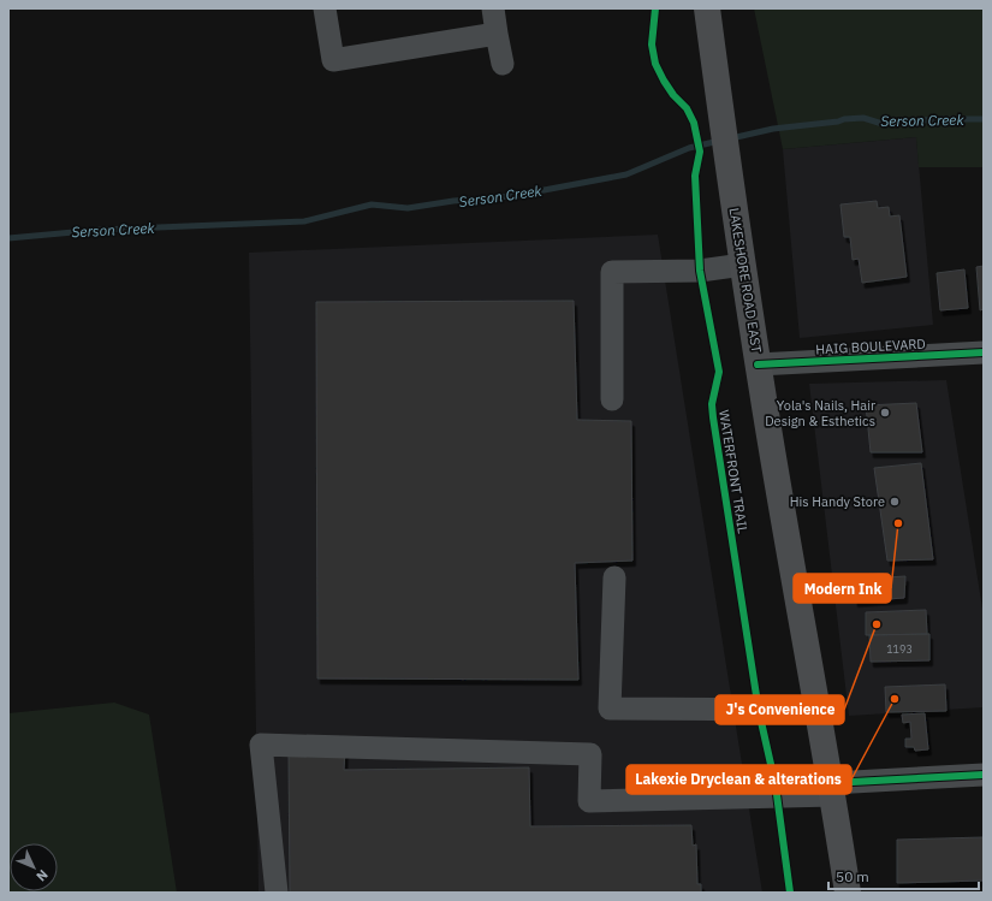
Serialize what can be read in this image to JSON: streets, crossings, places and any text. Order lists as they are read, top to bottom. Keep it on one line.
{"streets":{"main road":["LAKESHORE ROAD EAST"],"street":["HAIG BOULEVARD"],"cycle path":["WATERFRONT TRAIL"]},"crossings":[["LAKESHORE ROAD EAST","HAIG BOULEVARD"]],"water":["Serson Creek"],"places":["Yola's Nails, Hair Design & Esthetics","His Handy Store","Modern Ink","J's Convenience","Lakexie Dryclean & alterations"],"house_numbers":["1193"],"scale_bar":"50 m","north":"bottom right"}
